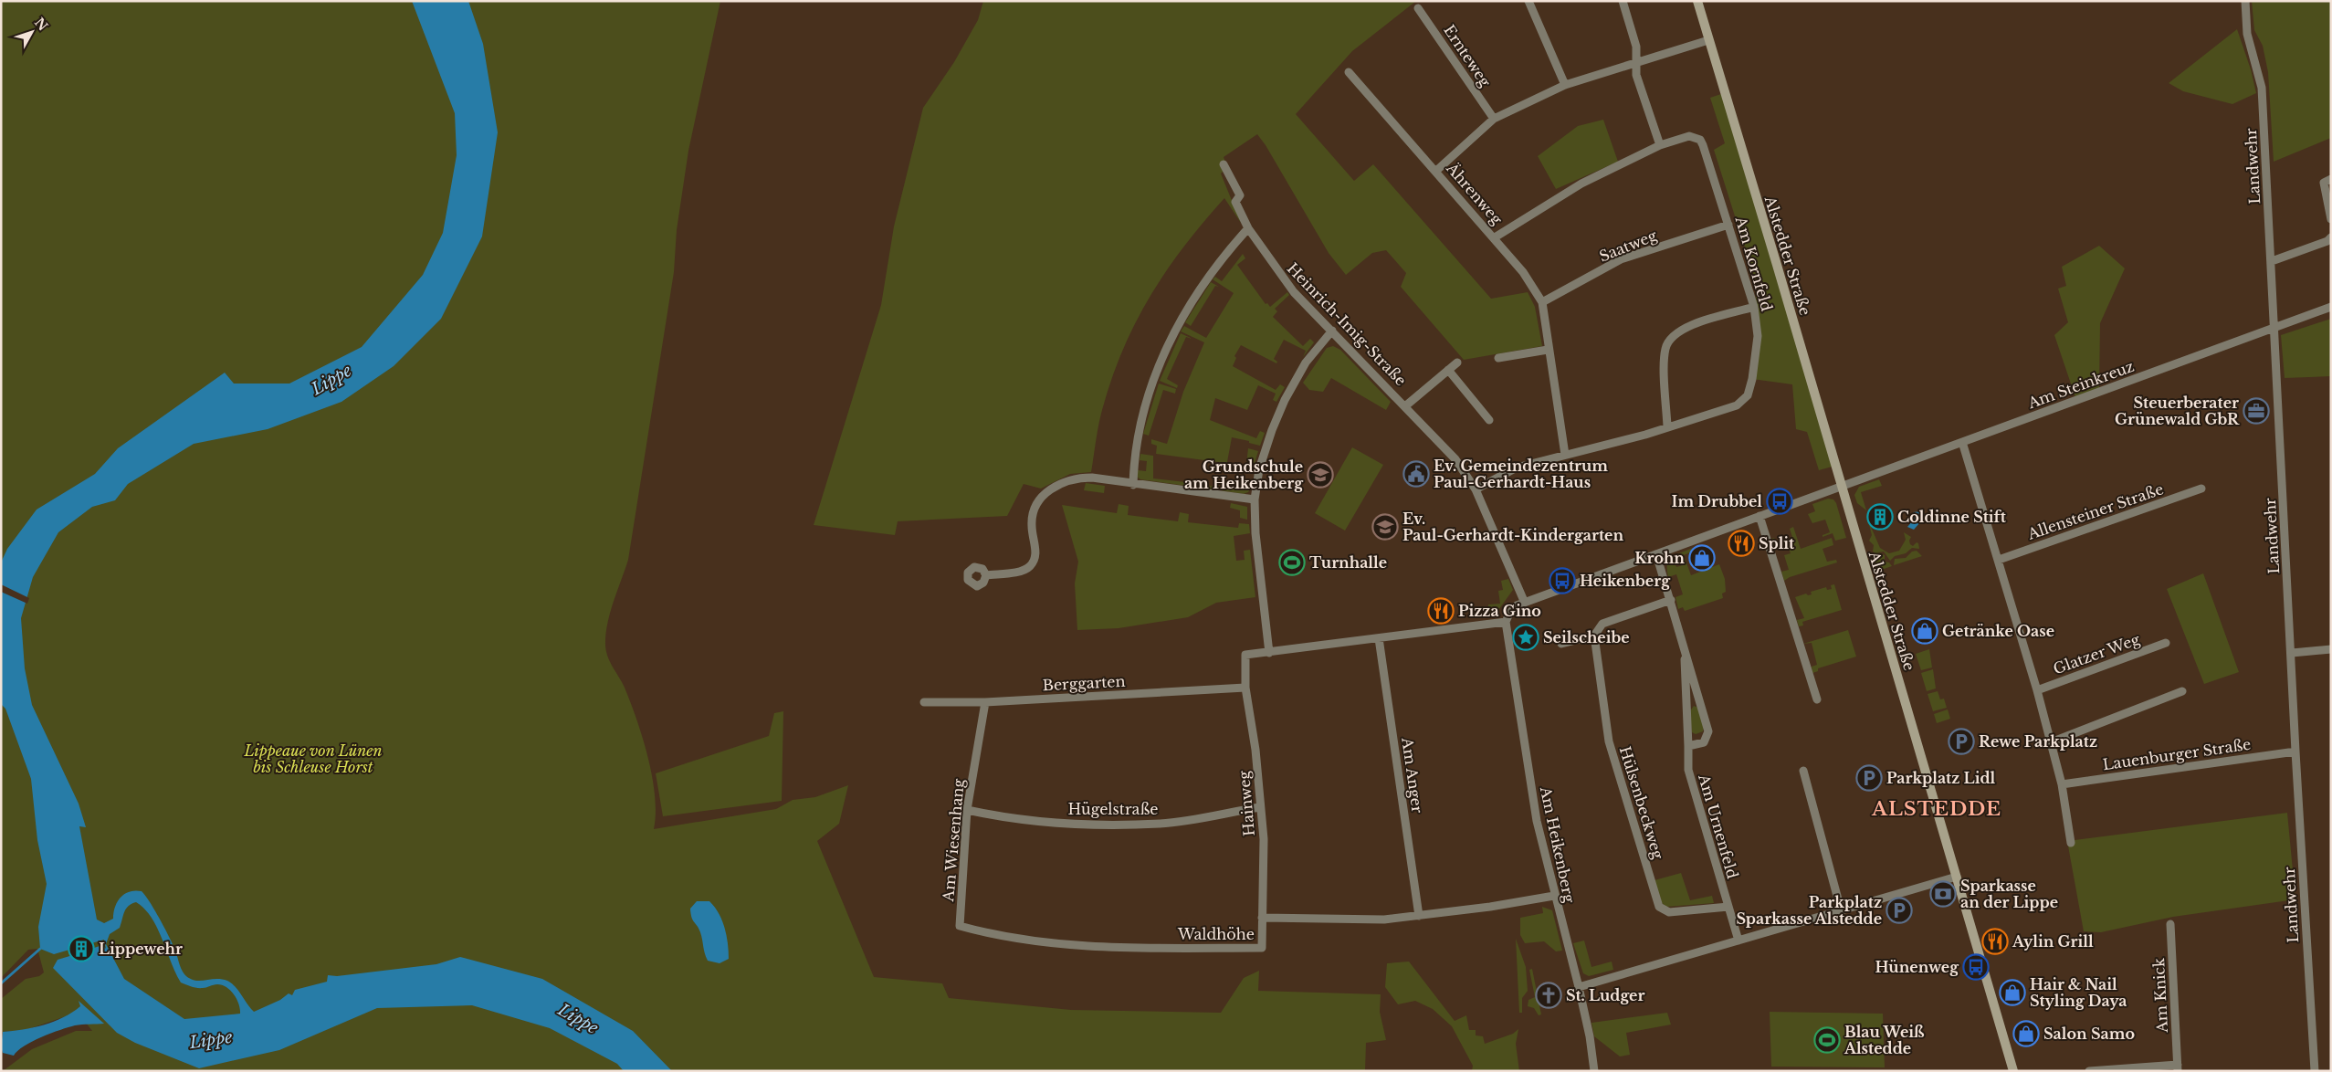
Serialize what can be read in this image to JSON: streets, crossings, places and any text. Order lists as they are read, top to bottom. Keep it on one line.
{"streets":{"street":["Ernteweg","Landwehr","Ährenweg","Saatweg","Alstedder Straße","Am Kornfeld","Heinrich-Imig-Straße","Am Steinkreuz","Allensteiner Straße","Glatzer Weg","Berggarten","Lauenburger Straße","Am Anger","Hülsenbeckweg","Hainweg","Hügelstraße","Am Urnenfeld","Am Wiesenhang","Am Heikenberg","Waldhöhe","Am Knick"]},"crossings":[["Landwehr","Am Steinkreuz"],["Landwehr","Lauenburger Straße"],["Ährenweg","Saatweg"],["Ährenweg","Am Kornfeld"],["Saatweg","Am Kornfeld"],["Alstedder Straße","Am Steinkreuz"],["Am Kornfeld","Heinrich-Imig-Straße"],["Berggarten","Hainweg"],["Berggarten","Am Wiesenhang"],["Am Anger","Waldhöhe"],["Hülsenbeckweg","Am Urnenfeld"],["Hainweg","Hügelstraße"],["Hainweg","Waldhöhe"],["Hügelstraße","Am Wiesenhang"],["Am Wiesenhang","Waldhöhe"],["Am Heikenberg","Waldhöhe"]],"districts":["ALSTEDDE"],"water":["Lippe"],"parks":["Lippeaue von Lünen bis Schleuse Horst"],"places":{"office":["Steuerberater Grünewald GbR"],"public building":["Ev. Gemeindezentrum Paul-Gerhardt-Haus"],"school or university":["Grundschule am Heikenberg","Ev. Paul-Gerhardt-Kindergarten"],"bus stop":["Im Drubbel","Heikenberg","Hünenweg"],"building":["Coldinne Stift","Lippewehr"],"restaurant":["Split","Pizza Gino","Aylin Grill"],"shop":["Krohn","Getränke Oase","Hair & Nail Styling Daya","Salon Samo"],"sports":["Turnhalle","Blau Weiß Alstedde"],"place":["Seilscheibe"],"parking":["Rewe Parkplatz","Parkplatz Lidl","Parkplatz Sparkasse Alstedde"],"bank":["Sparkasse an der Lippe"],"church":["St. Ludger"]},"north":"top right"}
